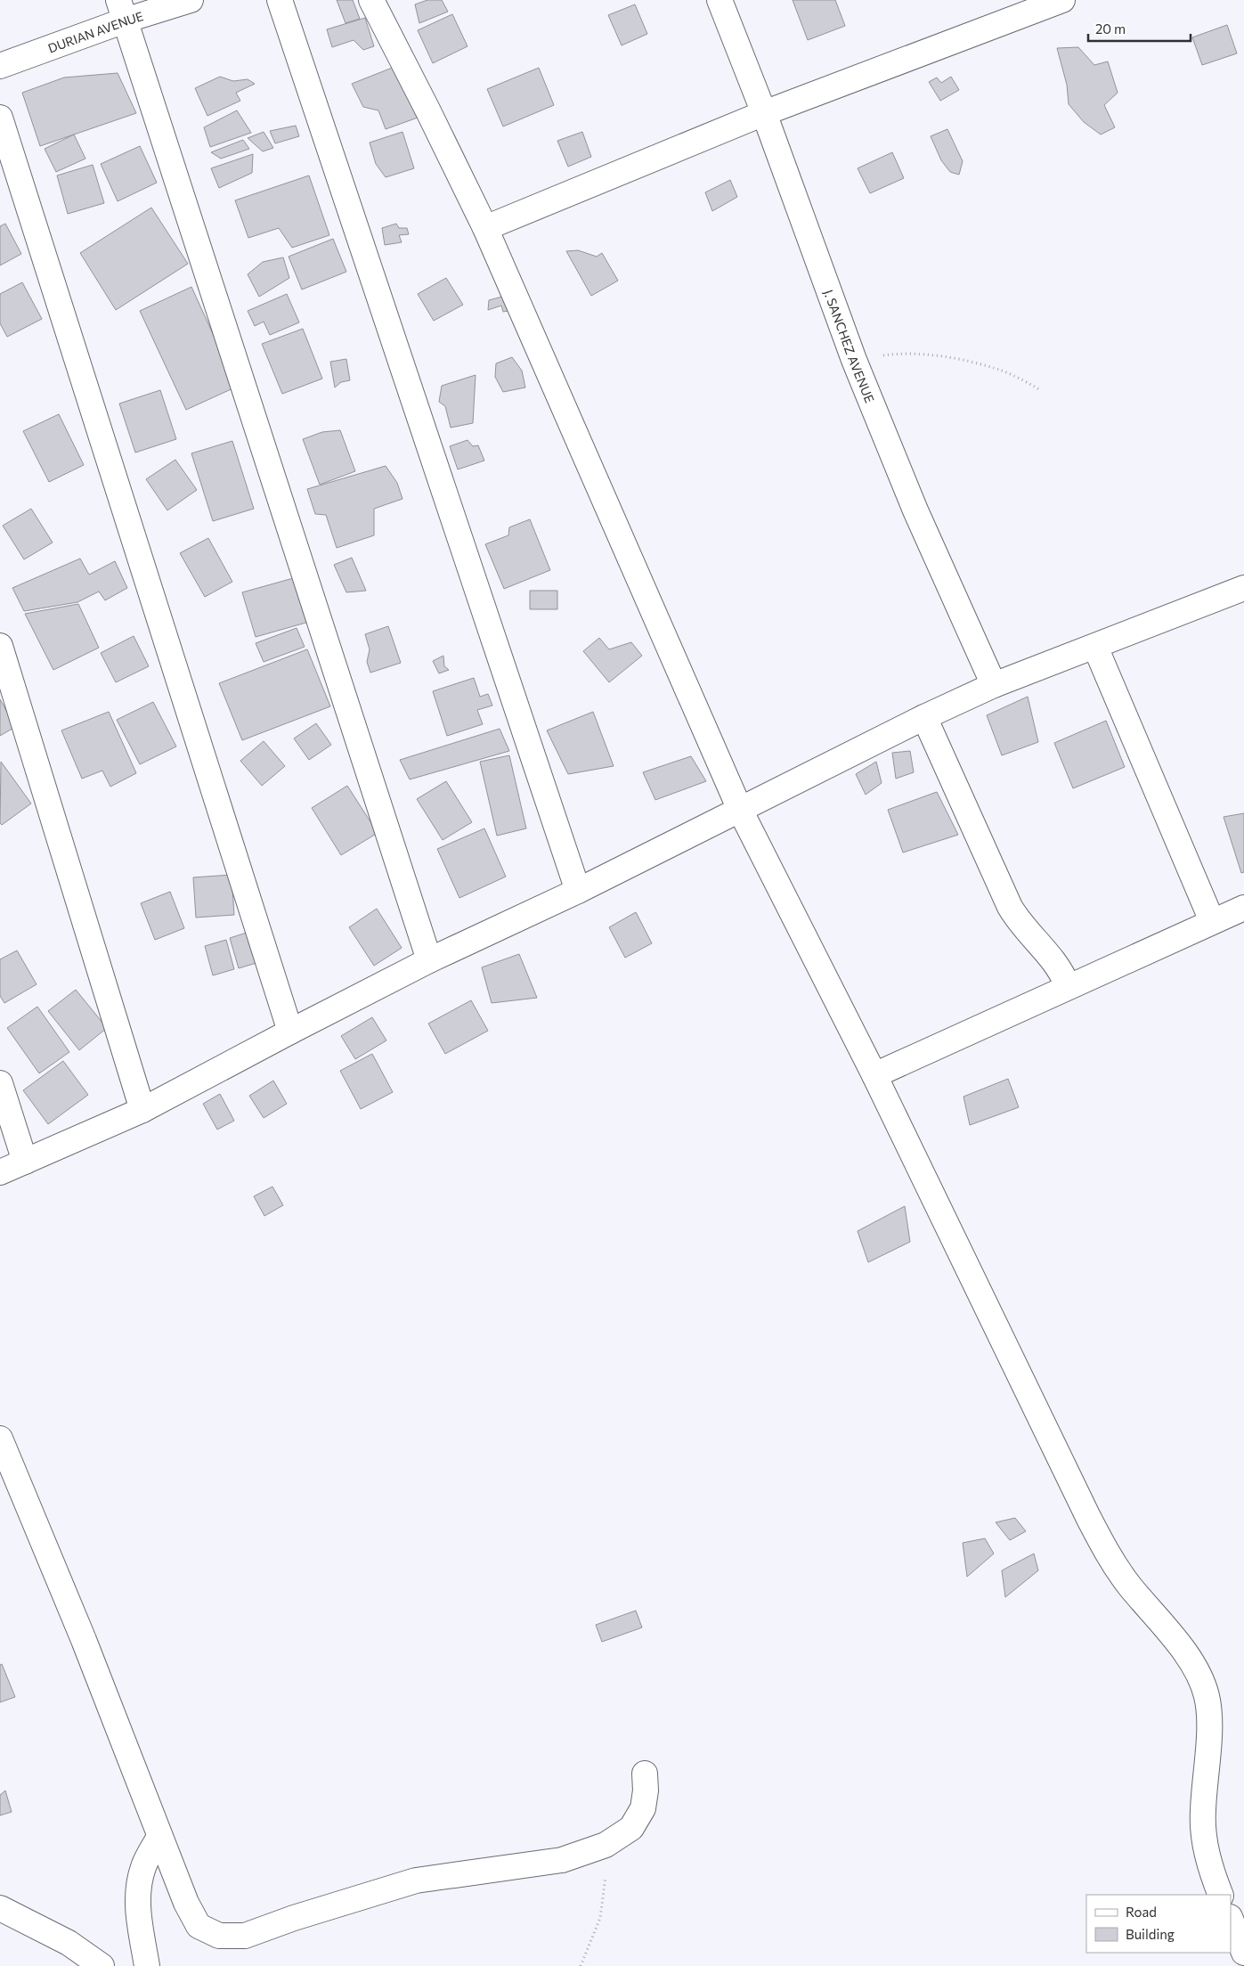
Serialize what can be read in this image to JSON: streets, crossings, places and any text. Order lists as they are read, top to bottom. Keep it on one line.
{"streets":{"street":["DURIAN AVENUE","J. SANCHEZ AVENUE"]},"legend":["Road","Building"],"scale_bar":"20 m"}
